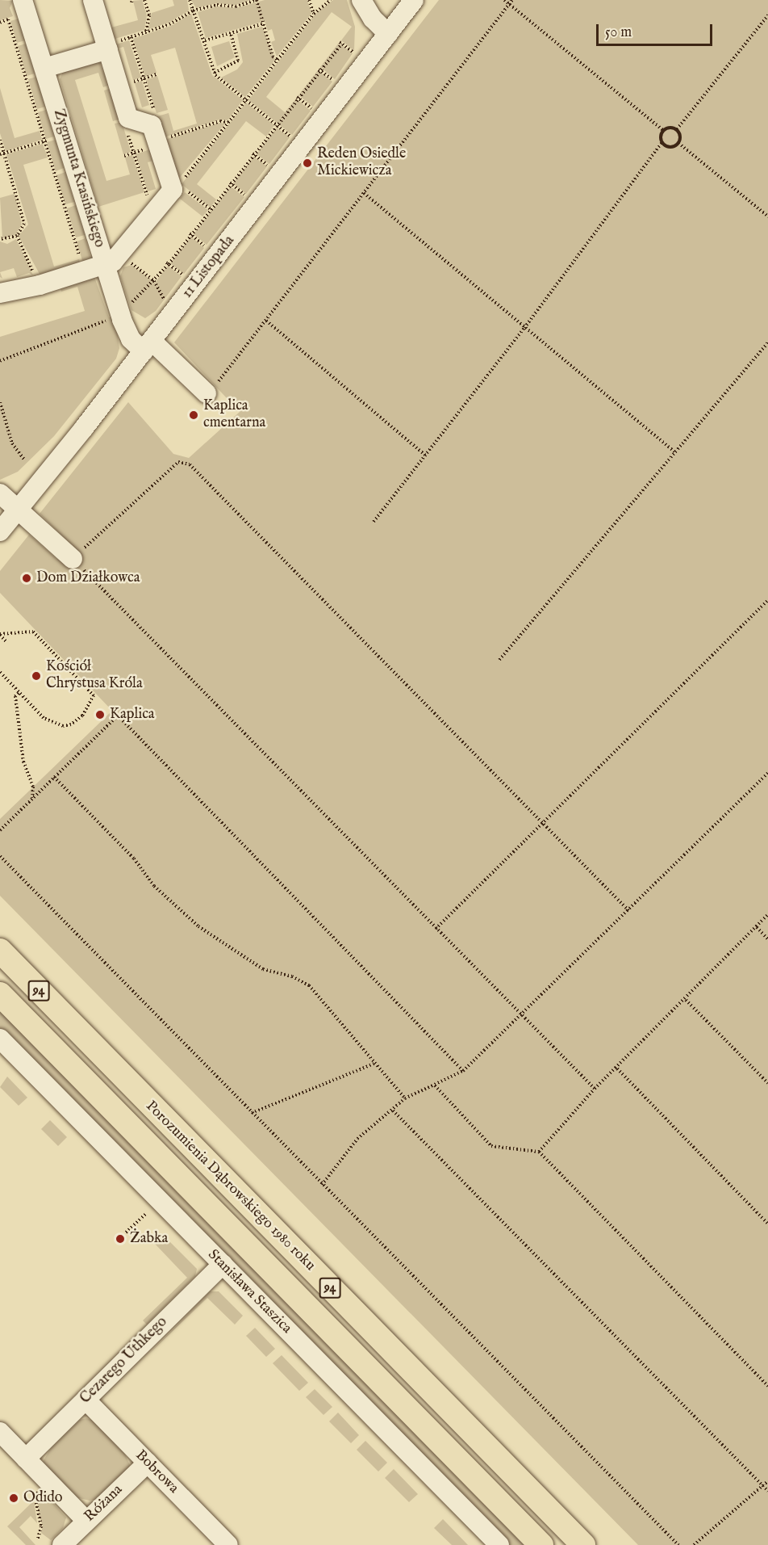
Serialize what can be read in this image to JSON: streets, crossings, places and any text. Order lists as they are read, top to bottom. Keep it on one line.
{"streets":{"main road":["94","Porozumienia Dąbrowskiego 1980 roku"],"street":["Zygmunta Krasińskiego","11 Listopada","Stanisława Staszica","Cezarego Uthkego","Bobrowa","Różana"]},"crossings":[["Zygmunta Krasińskiego","11 Listopada"],["Stanisława Staszica","Cezarego Uthkego"],["Cezarego Uthkego","Bobrowa"],["Bobrowa","Różana"]],"places":["Reden Osiedle Mickiewicza","Kaplica cmentarna","Dom Działkowca","Kościół Chrystusa Króla","Kaplica","Żabka","Odido"],"scale_bar":"50 m"}
